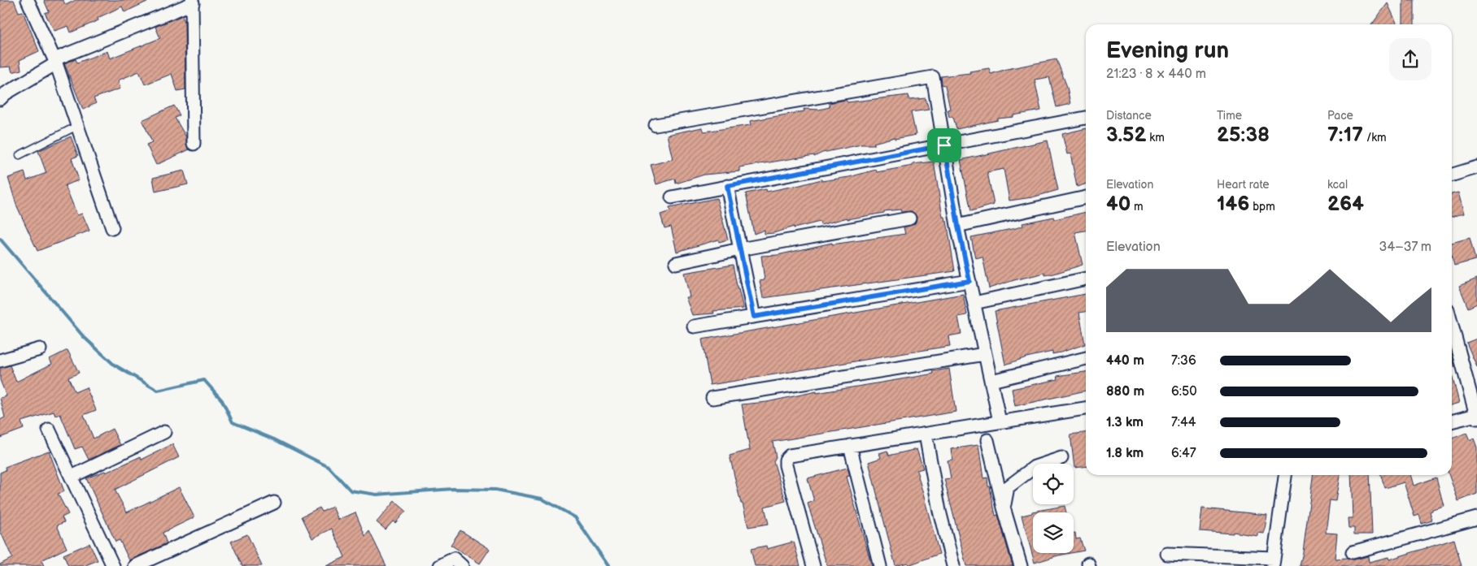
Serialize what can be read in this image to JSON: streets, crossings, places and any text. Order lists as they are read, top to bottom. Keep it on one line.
{"page":{"heading":["Evening run","21:23 · 8 × 440 m"],"stats":[["Distance","3.52 km"],["Time","25:38"],["Pace","7:17 /km"],["Elevation","40 m"],["Heart rate","146 bpm"],["kcal","264"]],"chart":["Elevation","34–37 m"],"list":[{"name":"440 m","note":"7:36"},{"name":"880 m","note":"6:50"},{"name":"1.3 km","note":"7:44"},{"name":"1.8 km","note":"6:47"}]}}
